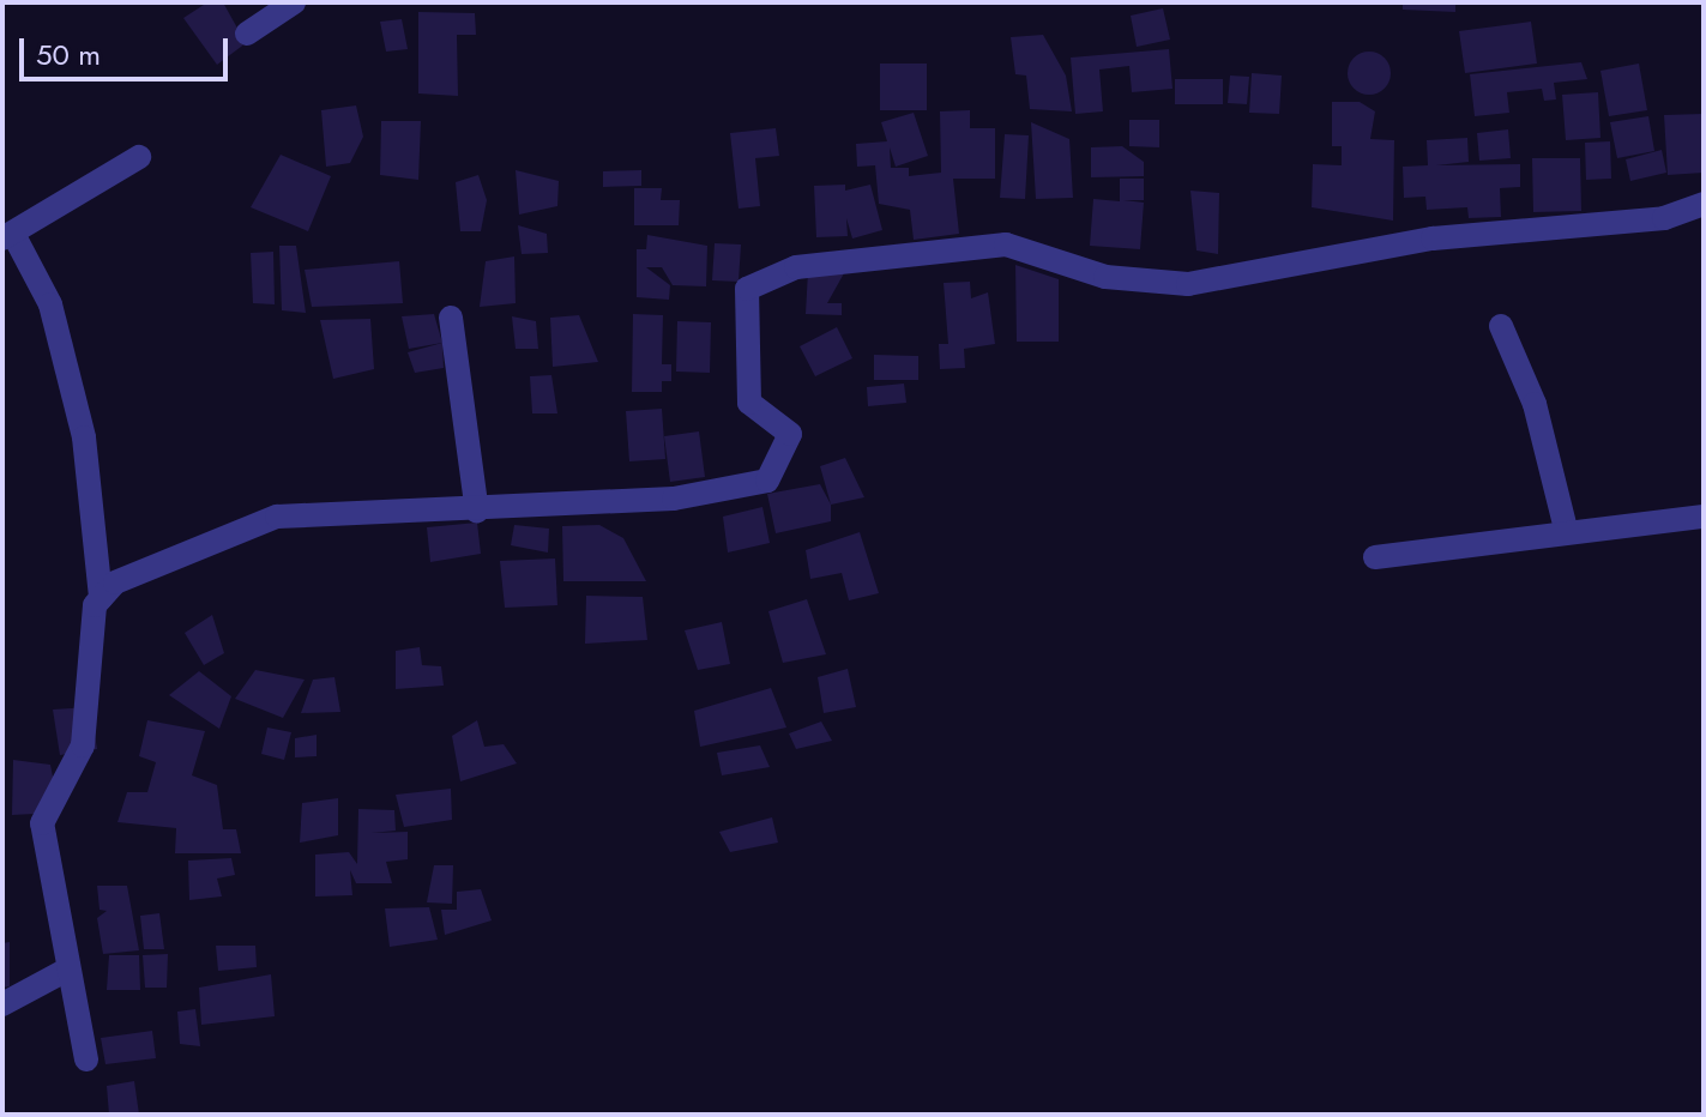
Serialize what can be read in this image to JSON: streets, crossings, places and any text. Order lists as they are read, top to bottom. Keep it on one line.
{"scale_bar":"50 m"}
